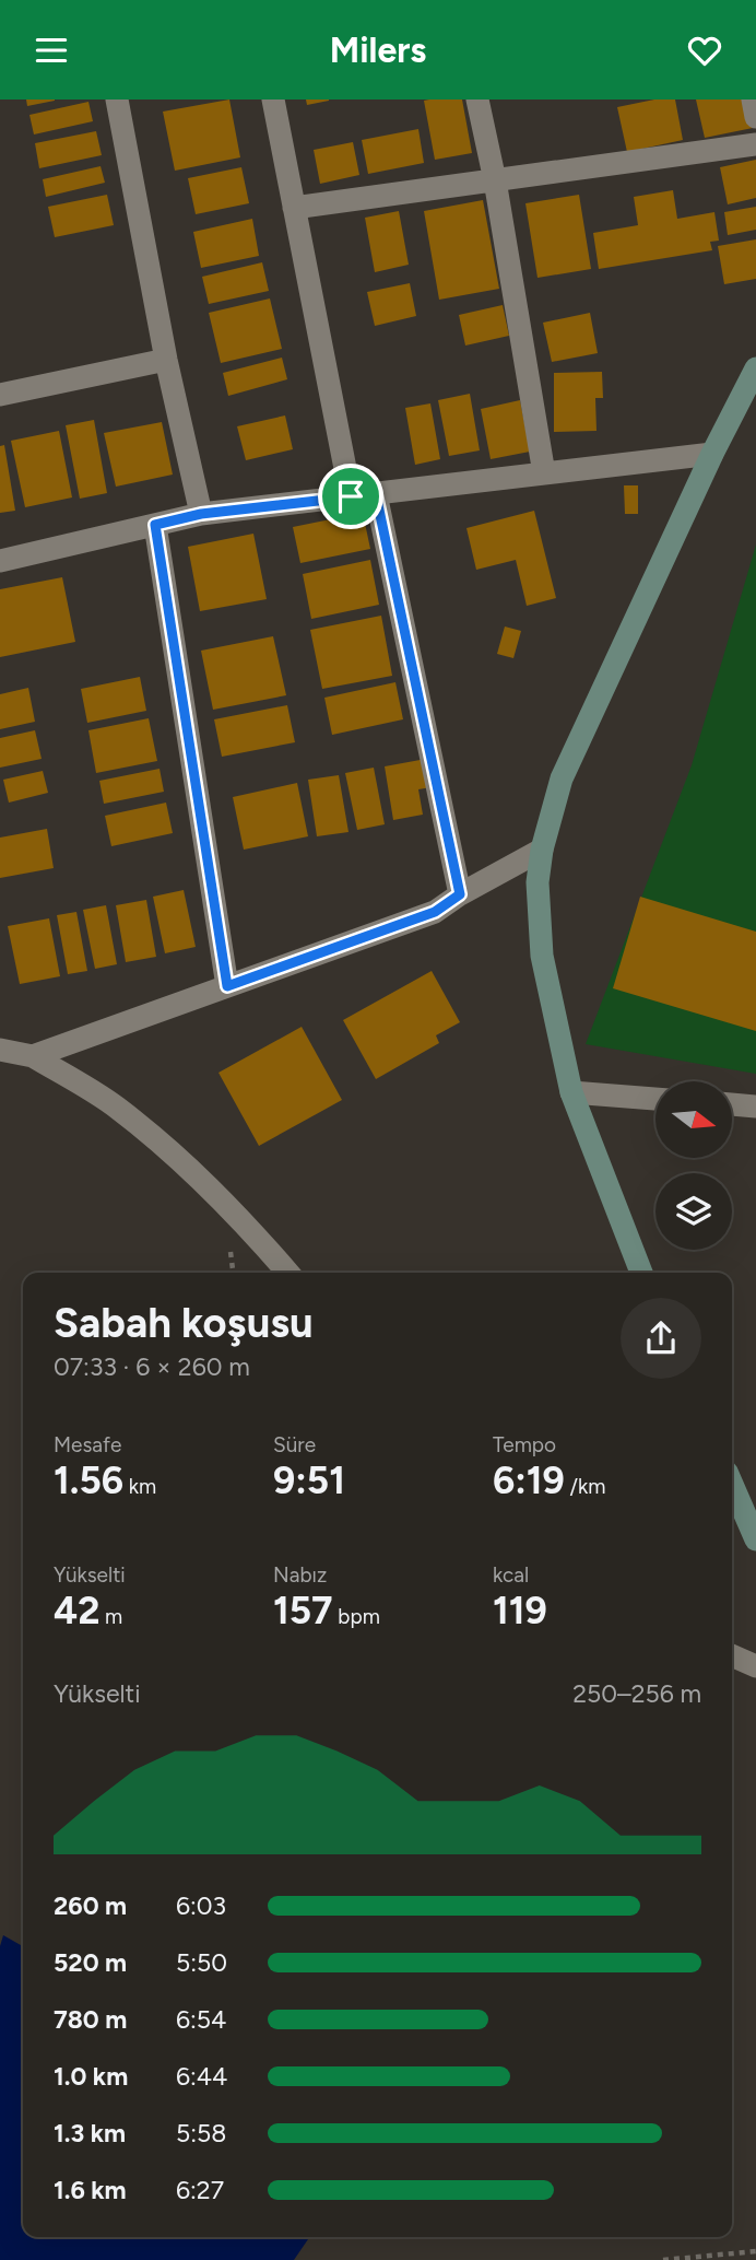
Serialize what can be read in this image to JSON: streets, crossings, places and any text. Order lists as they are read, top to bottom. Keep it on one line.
{"north":"right","page":{"header":"Milers","heading":["Sabah koşusu","07:33 · 6 × 260 m"],"stats":[["Mesafe","1.56 km"],["Süre","9:51"],["Tempo","6:19 /km"],["Yükselti","42 m"],["Nabız","157 bpm"],["kcal","119"]],"chart":["Yükselti","250–256 m"],"list":[{"name":"260 m","note":"6:03"},{"name":"520 m","note":"5:50"},{"name":"780 m","note":"6:54"},{"name":"1.0 km","note":"6:44"},{"name":"1.3 km","note":"5:58"},{"name":"1.6 km","note":"6:27"}]}}
